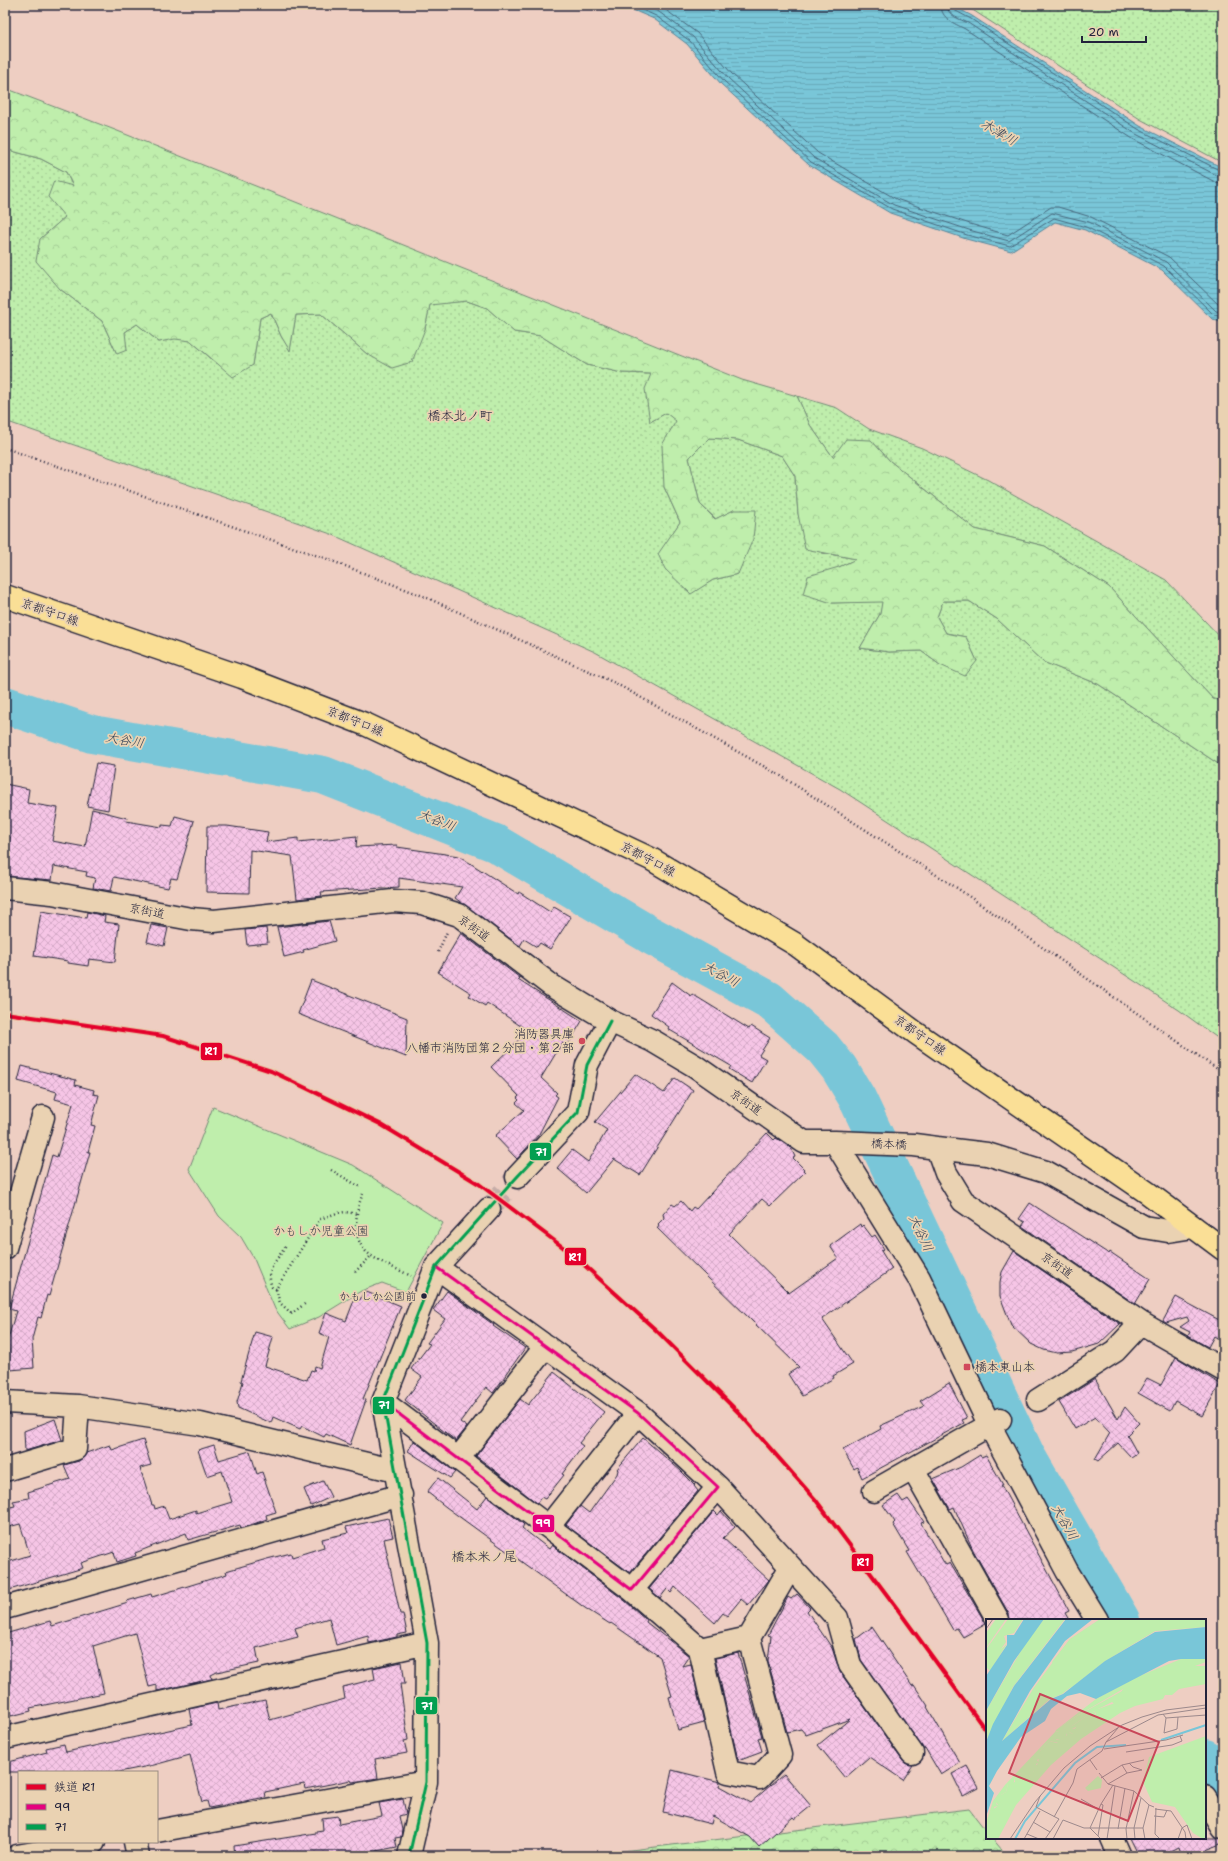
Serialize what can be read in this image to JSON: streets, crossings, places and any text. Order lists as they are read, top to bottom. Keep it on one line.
{"streets":{"main road":["京都守口線"],"street":["京街道","橋本橋"]},"crossings":[["京街道","橋本橋"]],"districts":["橋本北ノ町","橋本米ノ尾"],"water":["木津川","大谷川"],"parks":["かもしか児童公園"],"places":{"other":["消防器具庫 八幡市消防団第２分団・第２部","かもしか公園前"],"transit":["橋本東山本"]},"lines":["rail line R1","transit line 71","transit line 99"],"legend":["鉄道 R1","99","71"],"scale_bar":"20 m"}
